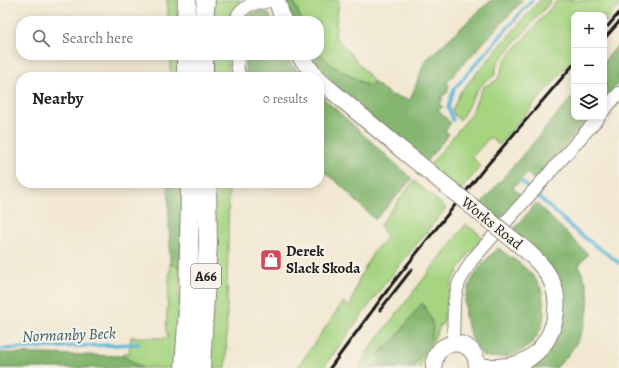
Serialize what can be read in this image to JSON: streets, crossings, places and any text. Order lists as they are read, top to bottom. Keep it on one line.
{"streets":{"highway":["A66"],"main road":["Works Road"]},"water":["Normanby Beck"],"places":{"shop":["Derek Slack Skoda"]},"page":{"map_buttons":["+","−"],"search":"Search here","heading":["Nearby","0 results"]}}
